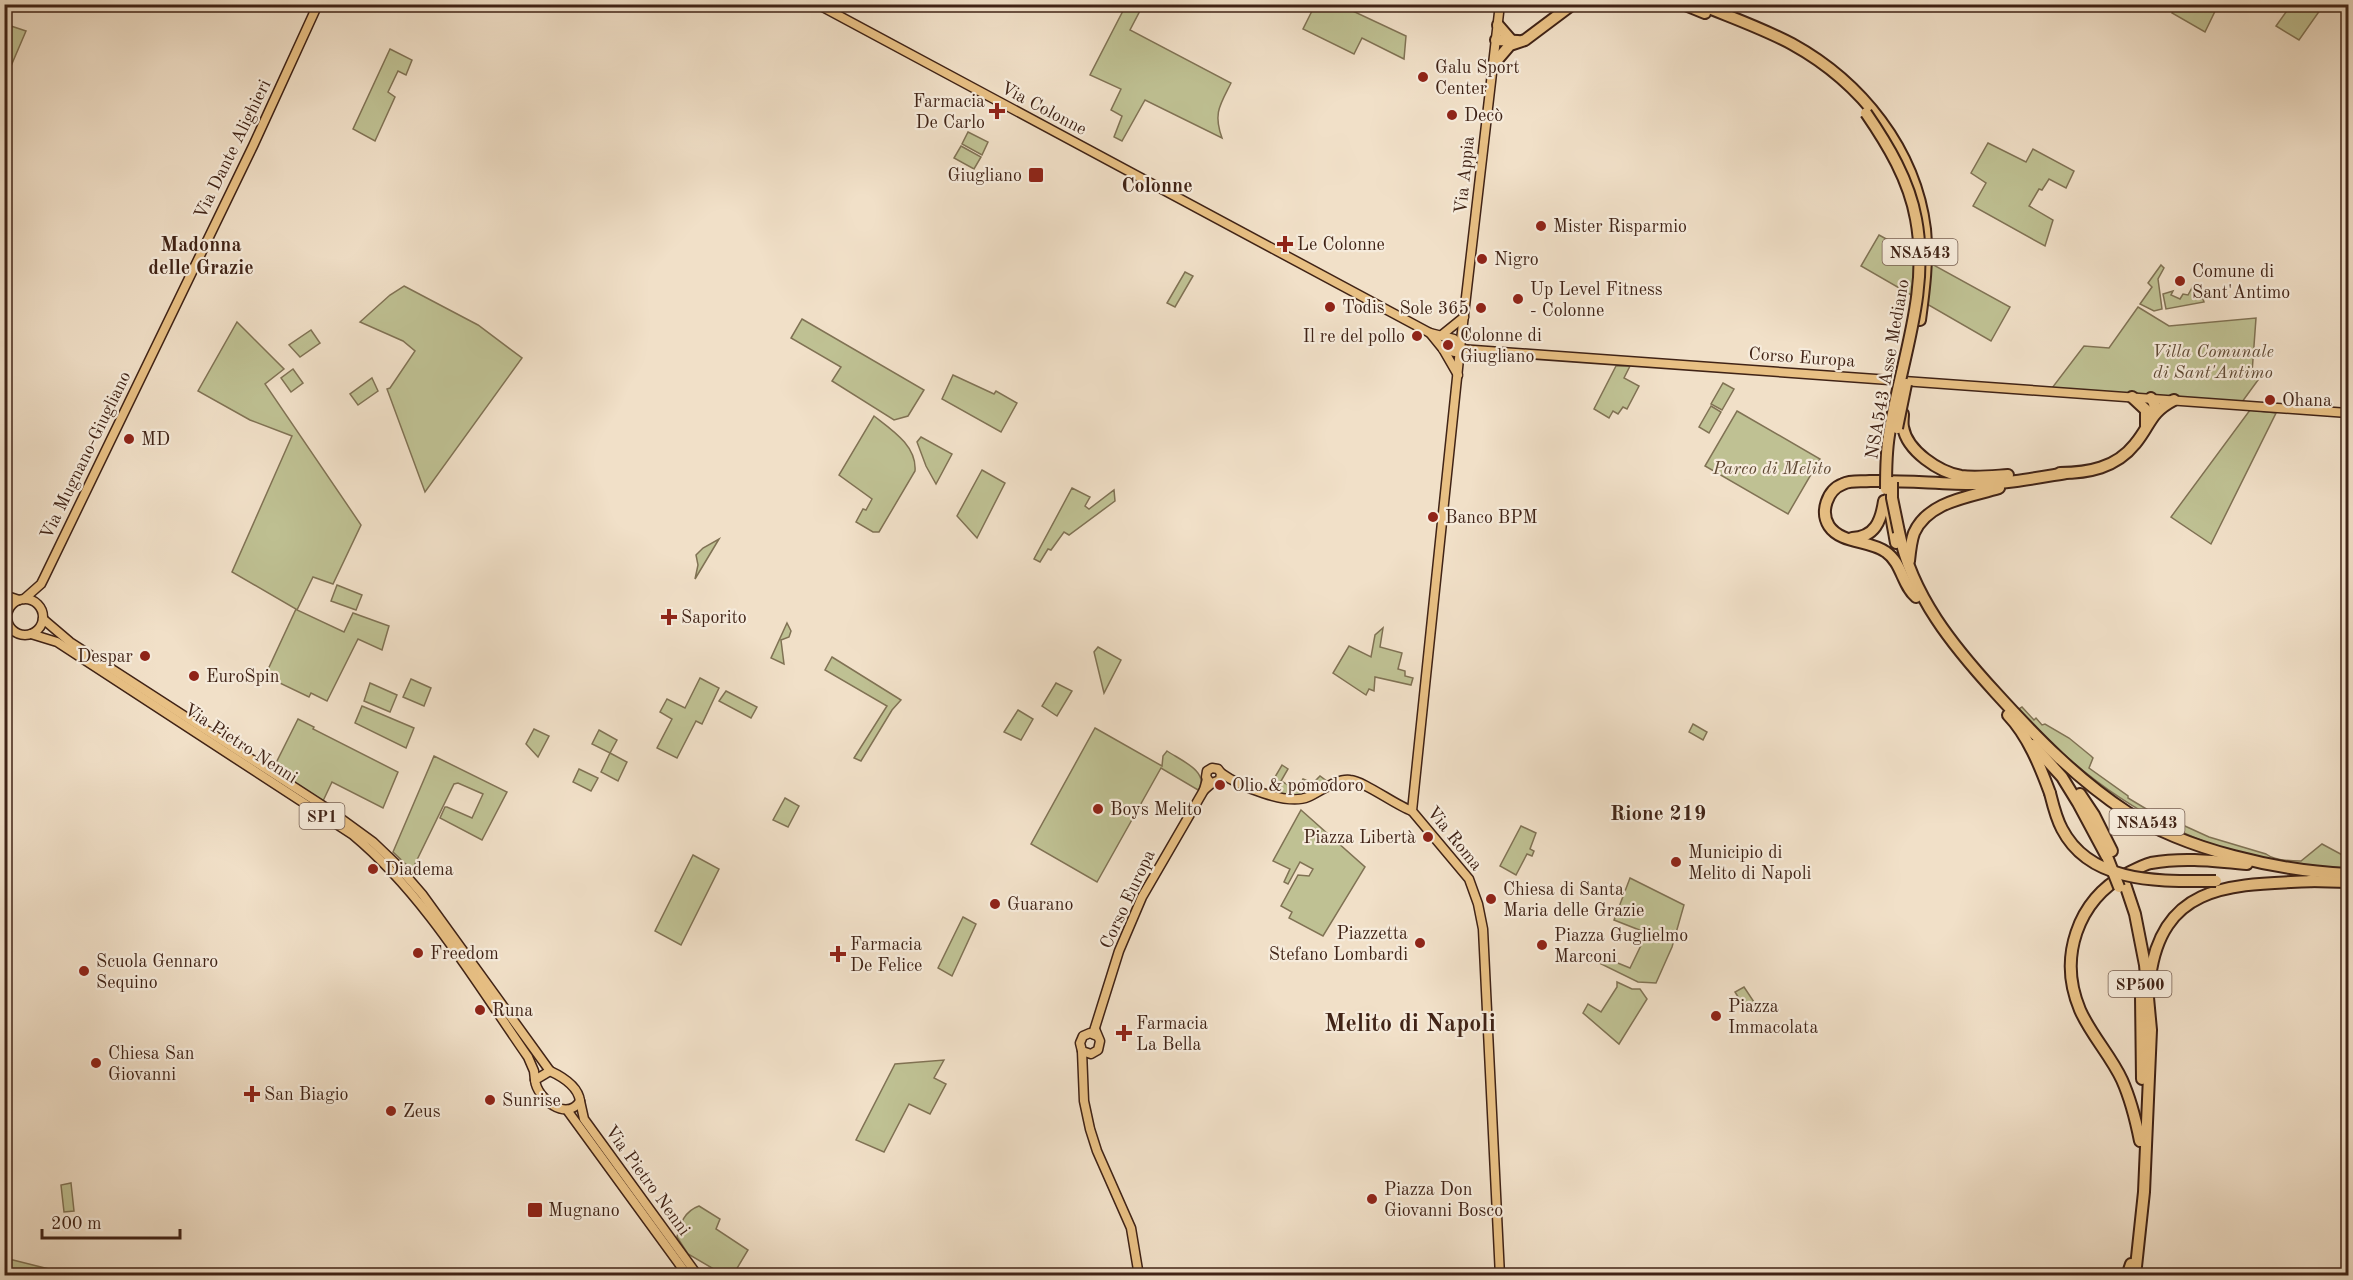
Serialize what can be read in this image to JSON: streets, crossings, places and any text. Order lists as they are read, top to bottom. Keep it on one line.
{"streets":{"highway":["NSA543","NSA543 Asse Mediano","SP500"],"main road":["Via Colonne","Via Dante Alighieri","Via Appia","Corso Europa","Via Mugnano-Giugliano","Via Pietro Nenni","SP1","Via Roma"]},"crossings":[["Via Dante Alighieri","Via Mugnano-Giugliano"],["Via Appia","Corso Europa"],["Via Appia","Via Roma"],["NSA543","SP500"],["Corso Europa","Via Roma"],["Via Mugnano-Giugliano","Via Pietro Nenni"]],"districts":["Colonne","Madonna delle Grazie","Rione 219","Melito di Napoli"],"parks":["Villa Comunale di Sant'Antimo","Parco di Melito"],"places":{"other":["Galu Sport Center","Decò","Mister Risparmio","Nigro","Comune di Sant'Antimo","Up Level Fitness - Colonne","Todis","Sole 365","Il re del pollo","Colonne di Giugliano","Ohana","MD","Banco BPM","Despar","EuroSpin","Olio & pomodoro","Boys Melito","Piazza Libertà","Municipio di Melito di Napoli","Diadema","Chiesa di Santa Maria delle Grazie","Guarano","Piazzetta Stefano Lombardi","Piazza Guglielmo Marconi","Freedom","Scuola Gennaro Sequino","Runa","Piazza Immacolata","Chiesa San Giovanni","Sunrise","Zeus","Piazza Don Giovanni Bosco"],"health":["Farmacia De Carlo","Le Colonne","Saporito","Farmacia De Felice","Farmacia La Bella","San Biagio"],"transit":["Giugliano","Mugnano"]},"scale_bar":"200 m"}
